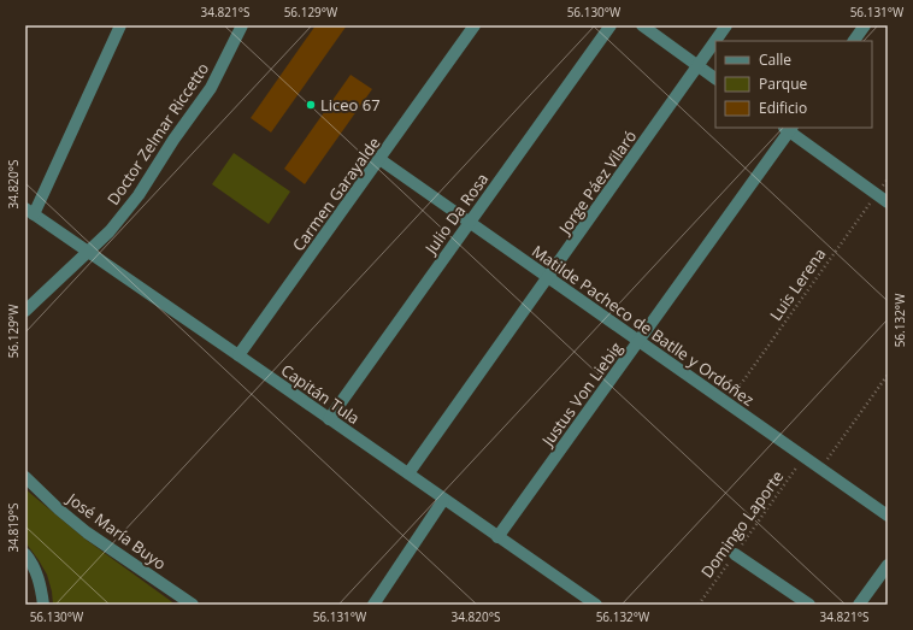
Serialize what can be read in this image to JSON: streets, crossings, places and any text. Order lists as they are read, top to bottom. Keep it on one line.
{"streets":{"street":["Doctor Zelmar Riccetto","Jorge Páez Vilaró","Carmen Garayalde","Julio Da Rosa","Matilde Pacheco de Batlle y Ordóñez","Capitán Tula","Justus Von Liebig","José María Buyo"],"path":["Luis Lerena","Domingo Laporte"]},"crossings":[["Doctor Zelmar Riccetto","Capitán Tula"],["Jorge Páez Vilaró","Matilde Pacheco de Batlle y Ordóñez"],["Jorge Páez Vilaró","Capitán Tula"],["Carmen Garayalde","Matilde Pacheco de Batlle y Ordóñez"],["Carmen Garayalde","Capitán Tula"],["Julio Da Rosa","Matilde Pacheco de Batlle y Ordóñez"],["Julio Da Rosa","Capitán Tula"],["Luis Lerena","Matilde Pacheco de Batlle y Ordóñez"],["Matilde Pacheco de Batlle y Ordóñez","Justus Von Liebig"],["Matilde Pacheco de Batlle y Ordóñez","Domingo Laporte"],["Capitán Tula","Justus Von Liebig"]],"places":["Liceo 67"],"legend":["Calle","Parque","Edificio"],"coordinates":["34.821°S","56.129°W","56.130°W","56.131°W","34.820°S","56.132°W","34.819°S"]}
